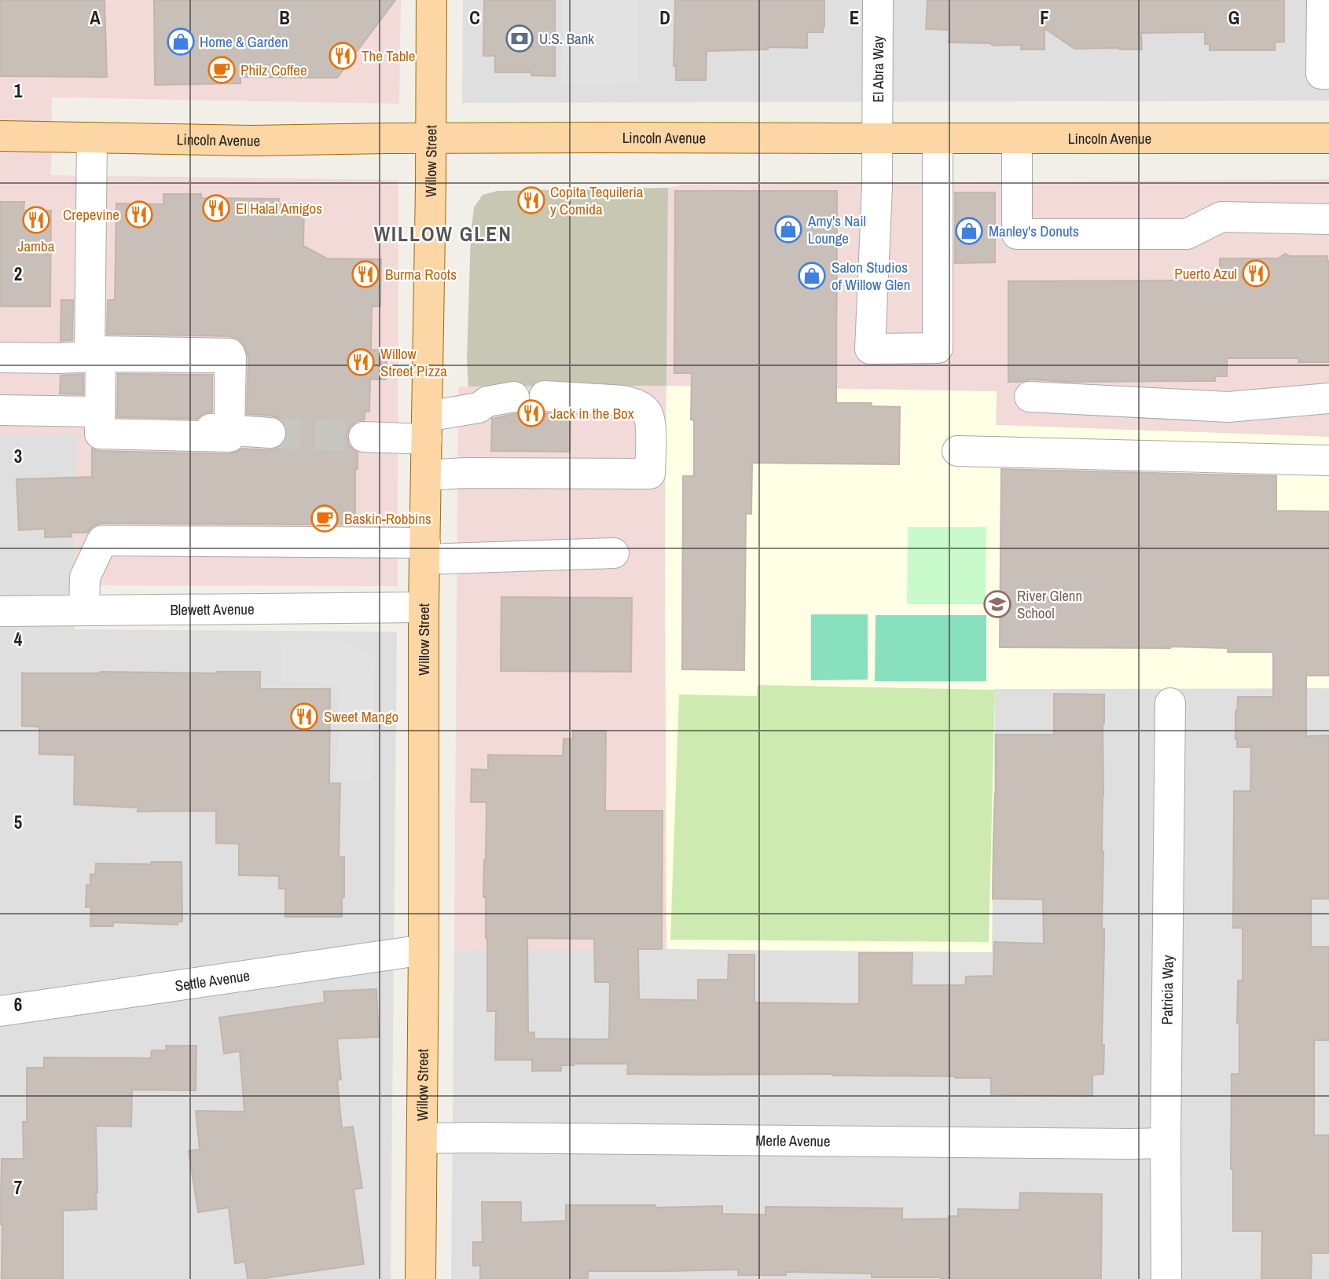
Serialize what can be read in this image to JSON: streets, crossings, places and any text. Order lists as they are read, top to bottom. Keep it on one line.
{"streets":{"main road":["Lincoln Avenue","Willow Street"],"street":["El Abra Way","Blewett Avenue","Settle Avenue","Patricia Way","Merle Avenue"]},"crossings":[["El Abra Way","Lincoln Avenue"],["Lincoln Avenue","Willow Street"],["Willow Street","Blewett Avenue"],["Willow Street","Settle Avenue"],["Willow Street","Merle Avenue"],["Patricia Way","Merle Avenue"]],"districts":["WILLOW GLEN"],"places":{"bank":["U.S. Bank"],"shop":["Home & Garden","Amy's Nail Lounge","Manley's Donuts","Salon Studios of Willow Glen"],"restaurant":["The Table","Copita Tequileria y Comida","El Halal Amigos","Crepevine","Jamba","Puerto Azul","Burma Roots","Willow Street Pizza","Jack in the Box","Sweet Mango"],"cafe":["Philz Coffee","Baskin-Robbins"],"school or university":["River Glenn School"]},"grid":{"columns":["A","B","C","D","E","F","G"],"rows":["1","2","3","4","5","6","7"]}}
